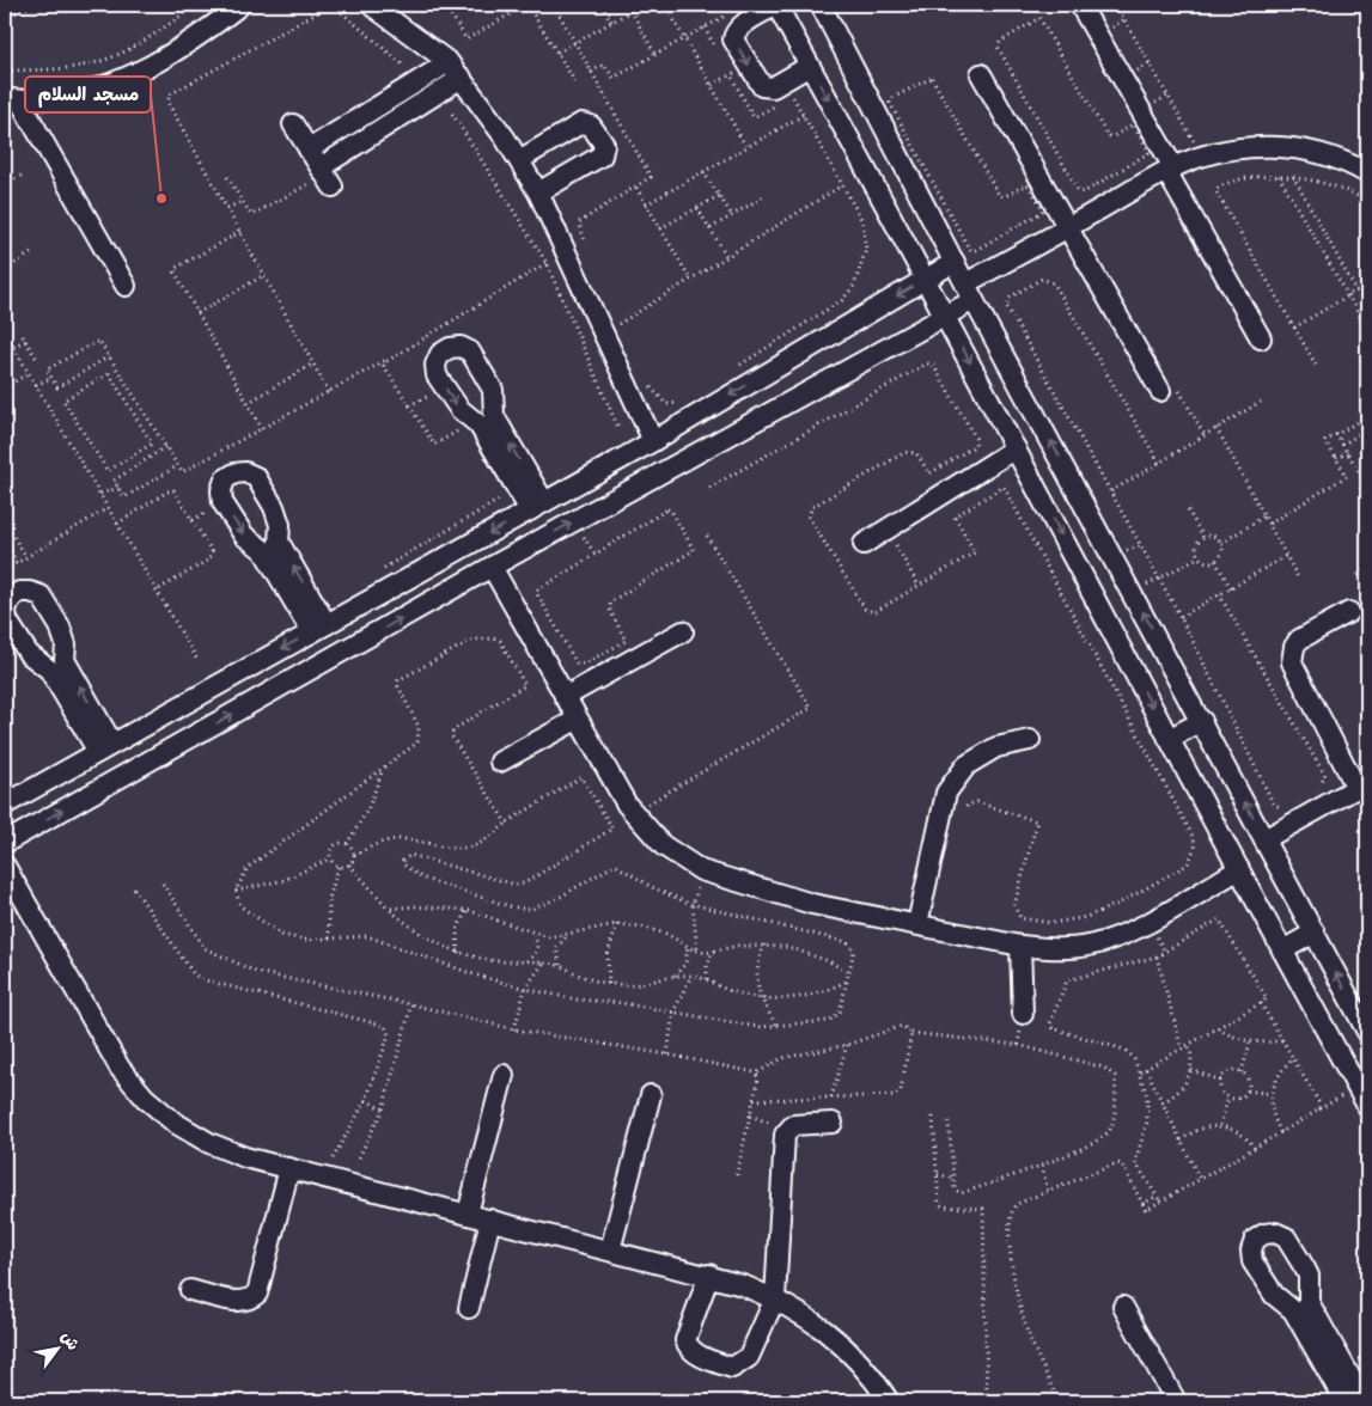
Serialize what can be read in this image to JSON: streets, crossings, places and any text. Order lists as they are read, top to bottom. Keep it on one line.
{"places":["مسجد السلام"],"north":"top right"}
